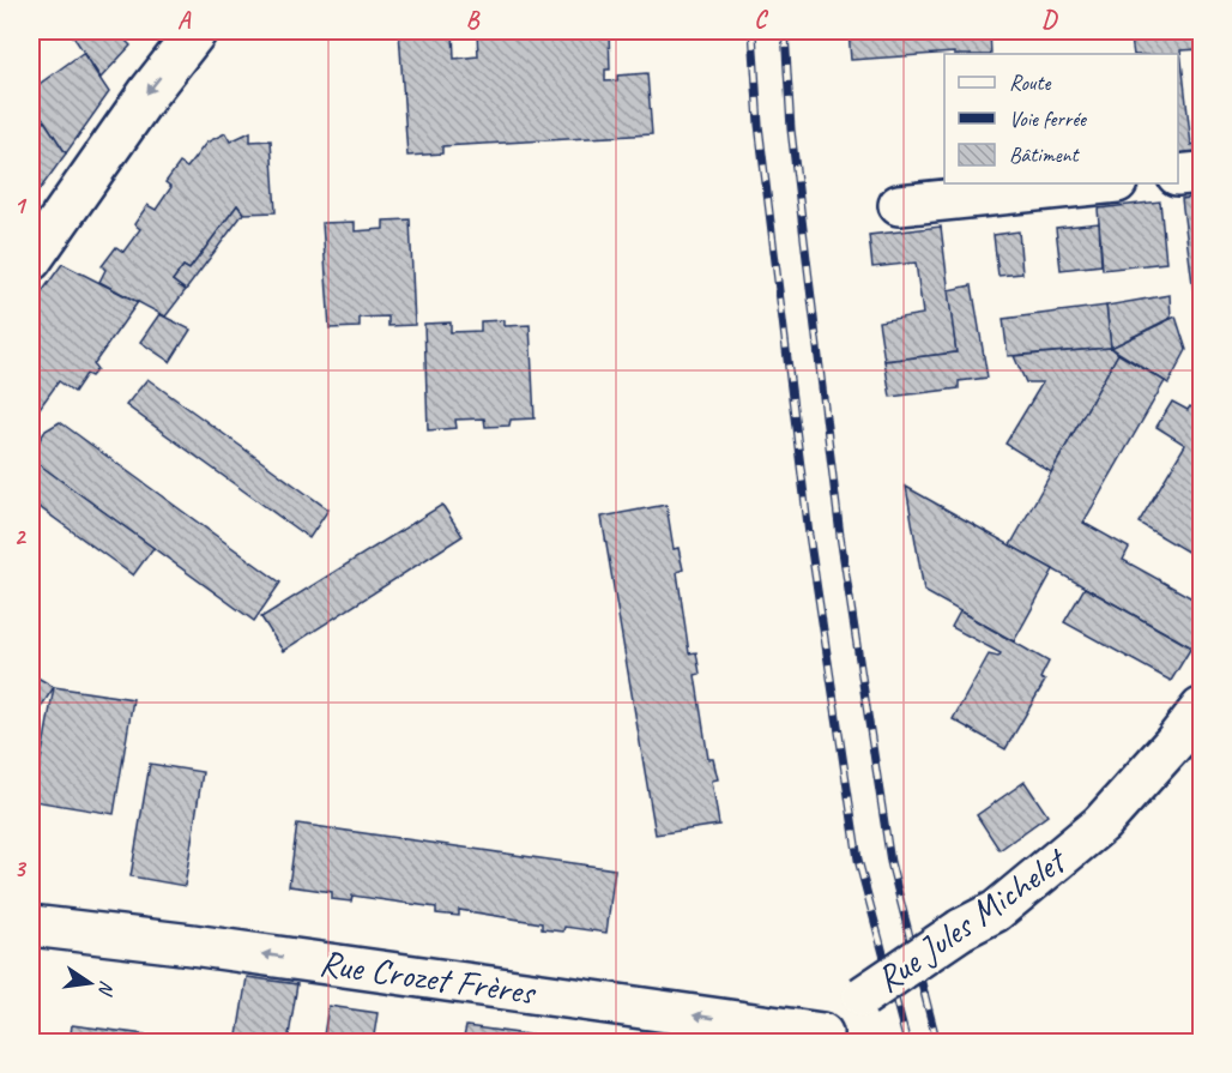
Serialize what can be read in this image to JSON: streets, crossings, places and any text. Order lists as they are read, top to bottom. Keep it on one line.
{"streets":{"street":["Rue Jules Michelet","Rue Crozet Frères"]},"crossings":[["Rue Jules Michelet","Rue Crozet Frères"]],"one_way":["Rue Crozet Frères"],"legend":["Route","Voie ferrée","Bâtiment"],"north":"right","grid":{"columns":["A","B","C","D"],"rows":["1","2","3"]}}
